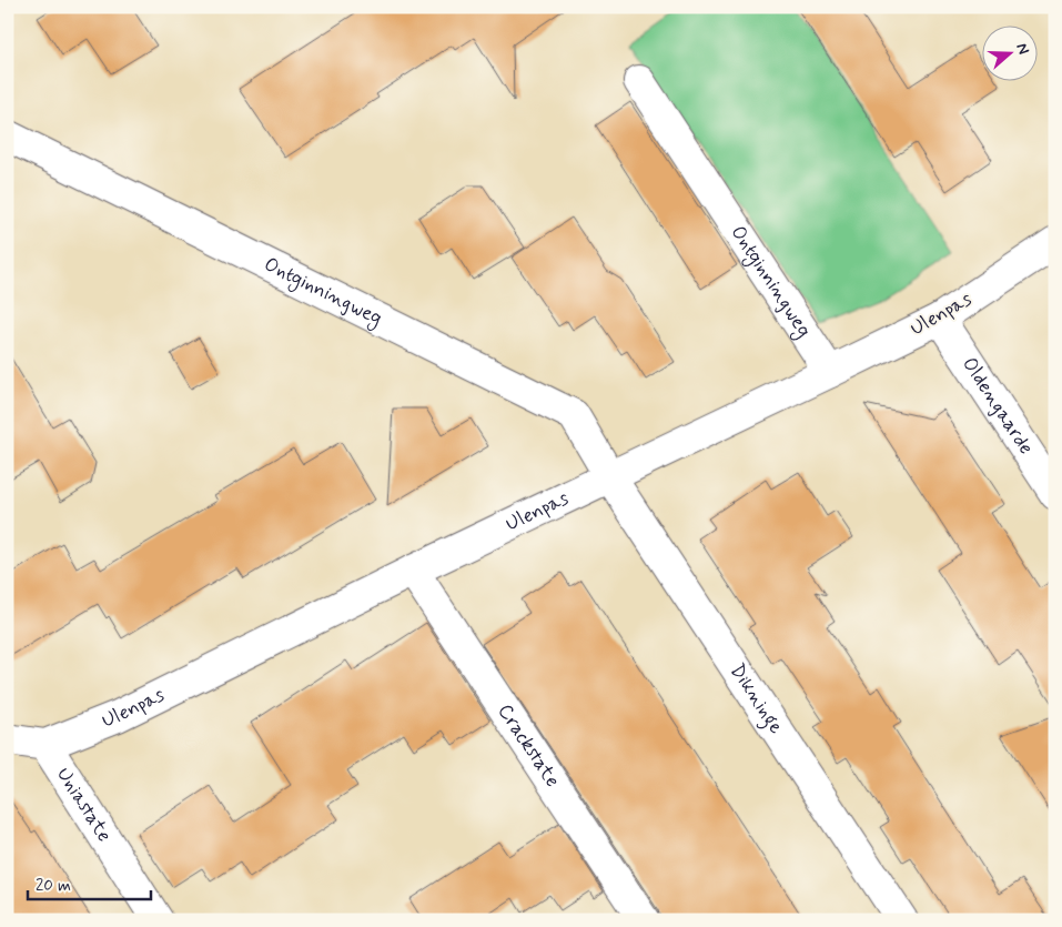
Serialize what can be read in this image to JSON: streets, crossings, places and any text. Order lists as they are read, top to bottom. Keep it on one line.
{"streets":{"street":["Ontginningweg","Ulenpas","Oldengaarde","Dikninge","Crackstate","Uniastate"]},"crossings":[["Ontginningweg","Ulenpas"],["Ontginningweg","Dikninge"],["Ulenpas","Oldengaarde"],["Ulenpas","Dikninge"],["Ulenpas","Crackstate"],["Ulenpas","Uniastate"]],"scale_bar":"20 m","north":"right"}
